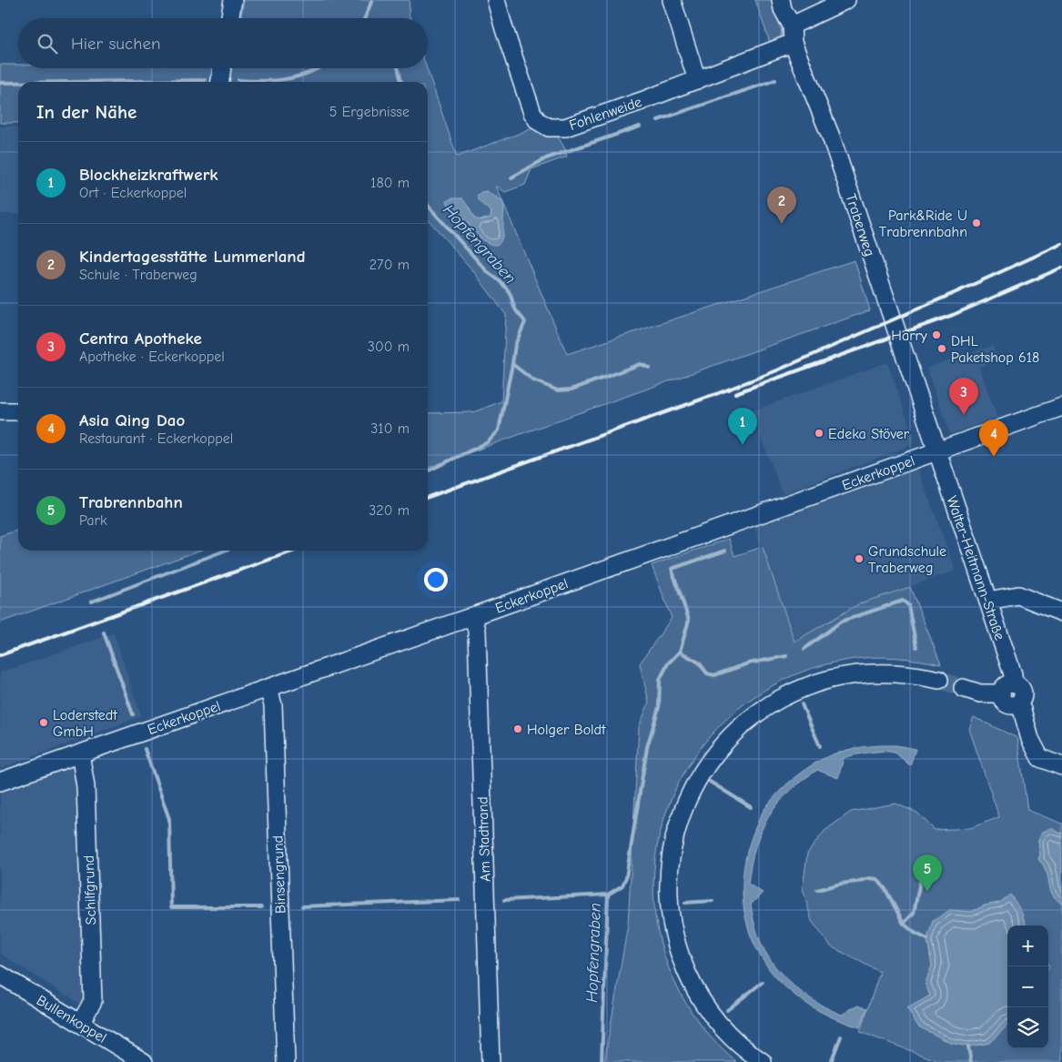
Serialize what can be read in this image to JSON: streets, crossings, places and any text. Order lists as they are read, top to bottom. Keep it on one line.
{"streets":{"street":["Fohlenweide","Traberweg","Eckerkoppel","Walter-Heitmann-Straße","Am Stadtrand","Binsengrund","Schilfgrund","Bullenkoppel"]},"crossings":[["Fohlenweide","Traberweg"],["Traberweg","Eckerkoppel"],["Traberweg","Walter-Heitmann-Straße"],["Eckerkoppel","Walter-Heitmann-Straße"],["Eckerkoppel","Am Stadtrand"],["Eckerkoppel","Binsengrund"],["Eckerkoppel","Schilfgrund"],["Schilfgrund","Bullenkoppel"]],"water":["Hopfengraben"],"places":["Park&Ride U Trabrennbahn","Harry","DHL Paketshop 618","Edeka Stöver","Grundschule Traberweg","Loderstedt GmbH","Holger Boldt"],"page":{"search":"Hier suchen","heading":["In der Nähe","5 Ergebnisse"],"list":[{"mark":"1","name":"Blockheizkraftwerk","note":"Ort · Eckerkoppel","value":"180 m"},{"mark":"2","name":"Kindertagesstätte Lummerland","note":"Schule · Traberweg","value":"270 m"},{"mark":"3","name":"Centra Apotheke","note":"Apotheke · Eckerkoppel","value":"300 m"},{"mark":"4","name":"Asia Qing Dao","note":"Restaurant · Eckerkoppel","value":"310 m"},{"mark":"5","name":"Trabrennbahn","note":"Park","value":"320 m"}],"pins":["2","3","1","4","5"],"map_buttons":["+","−"]}}
